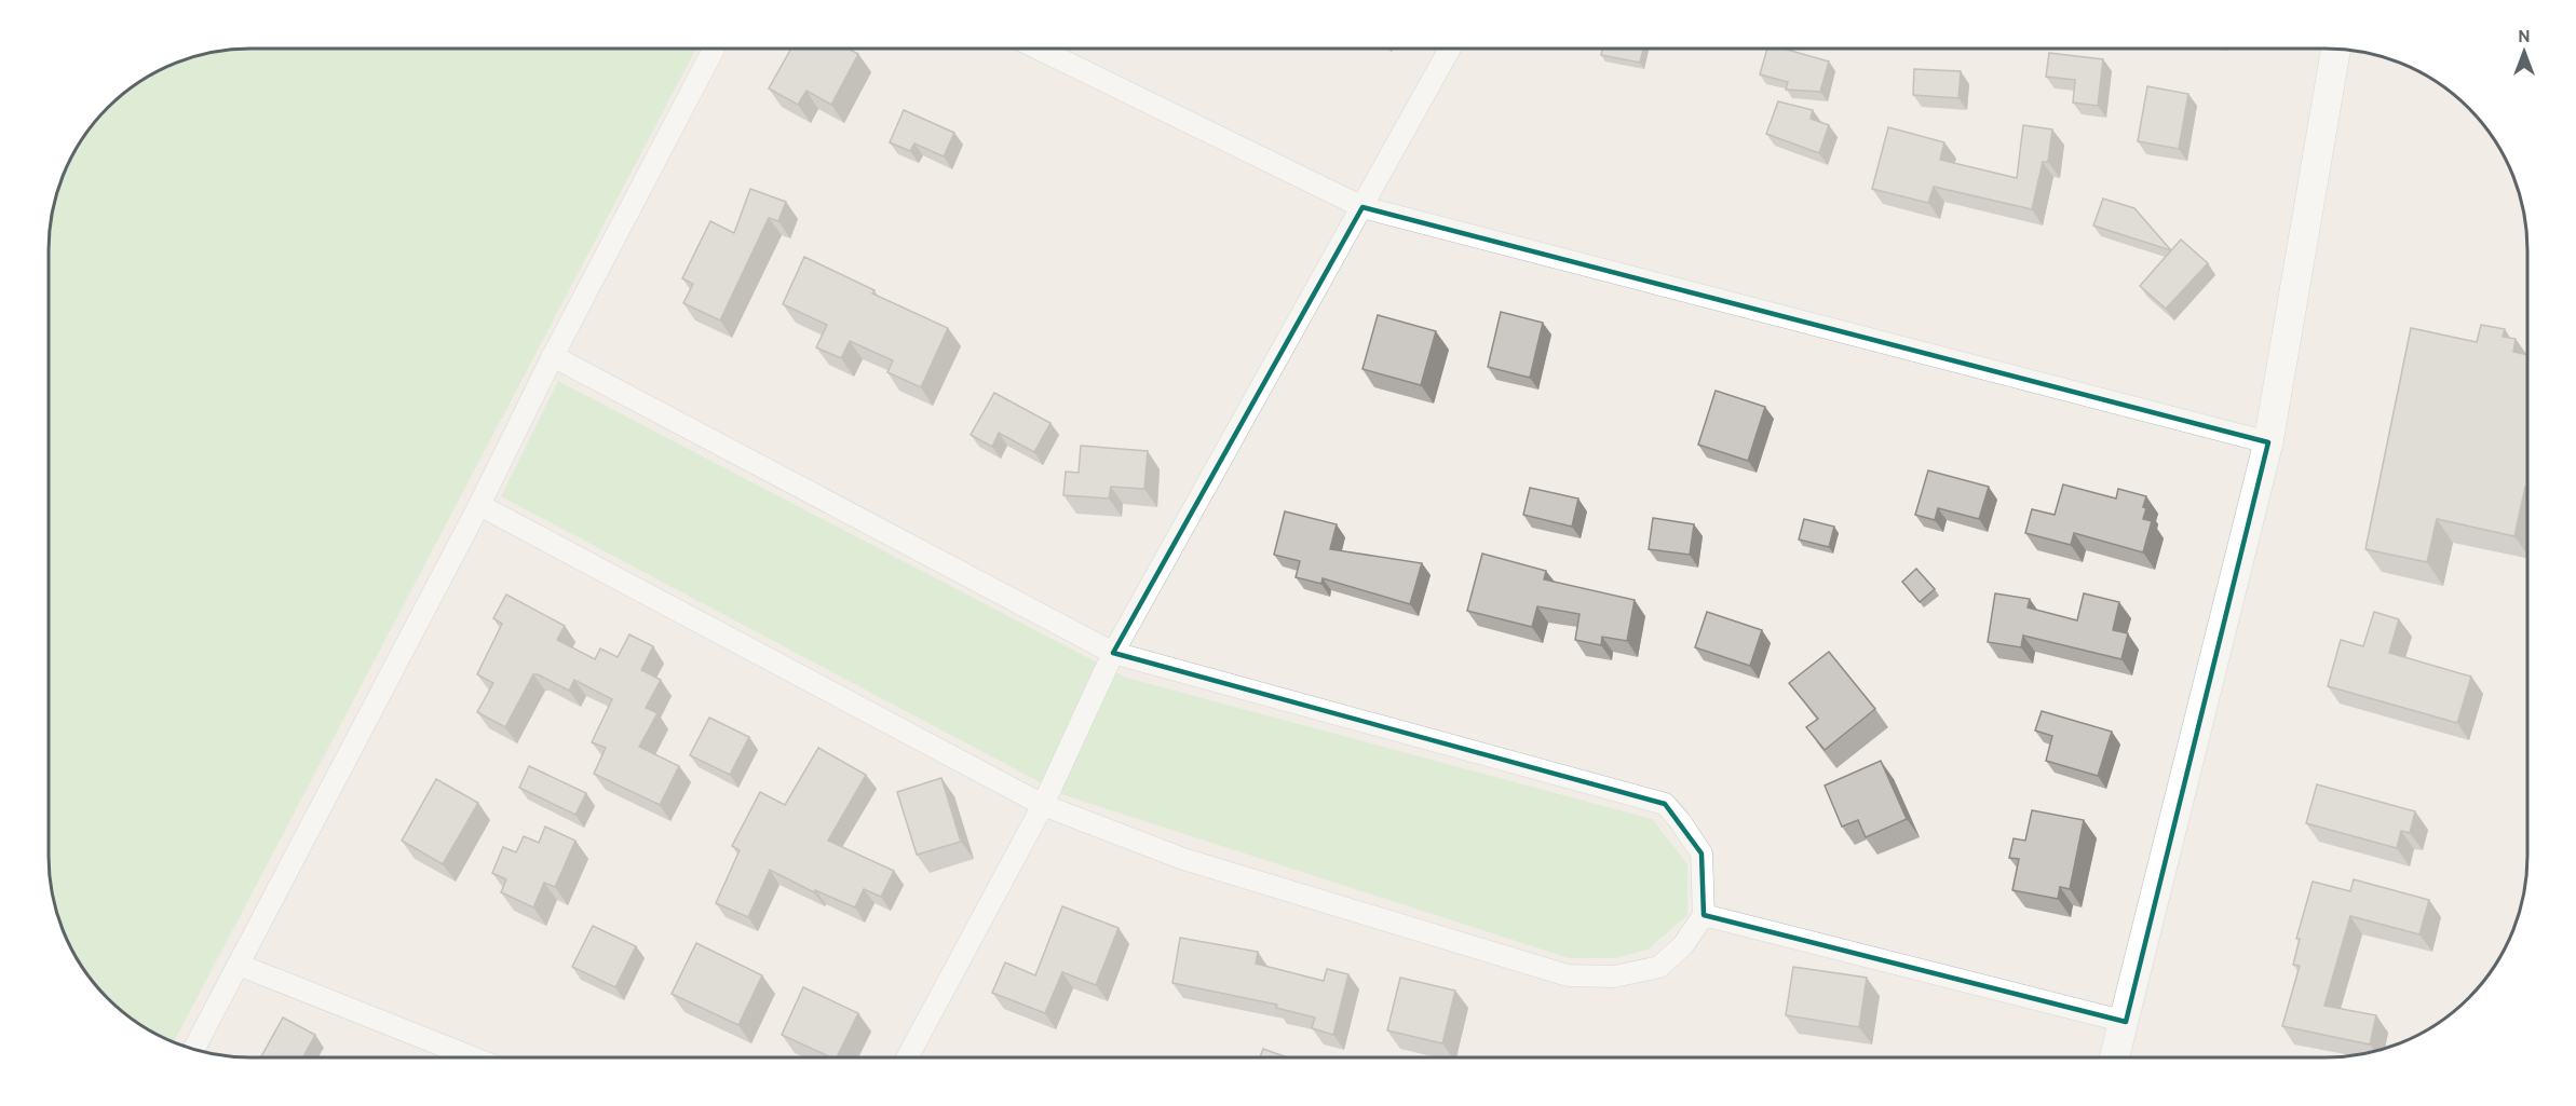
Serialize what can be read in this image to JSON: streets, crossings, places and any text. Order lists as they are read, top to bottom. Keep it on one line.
{"north":"top"}
